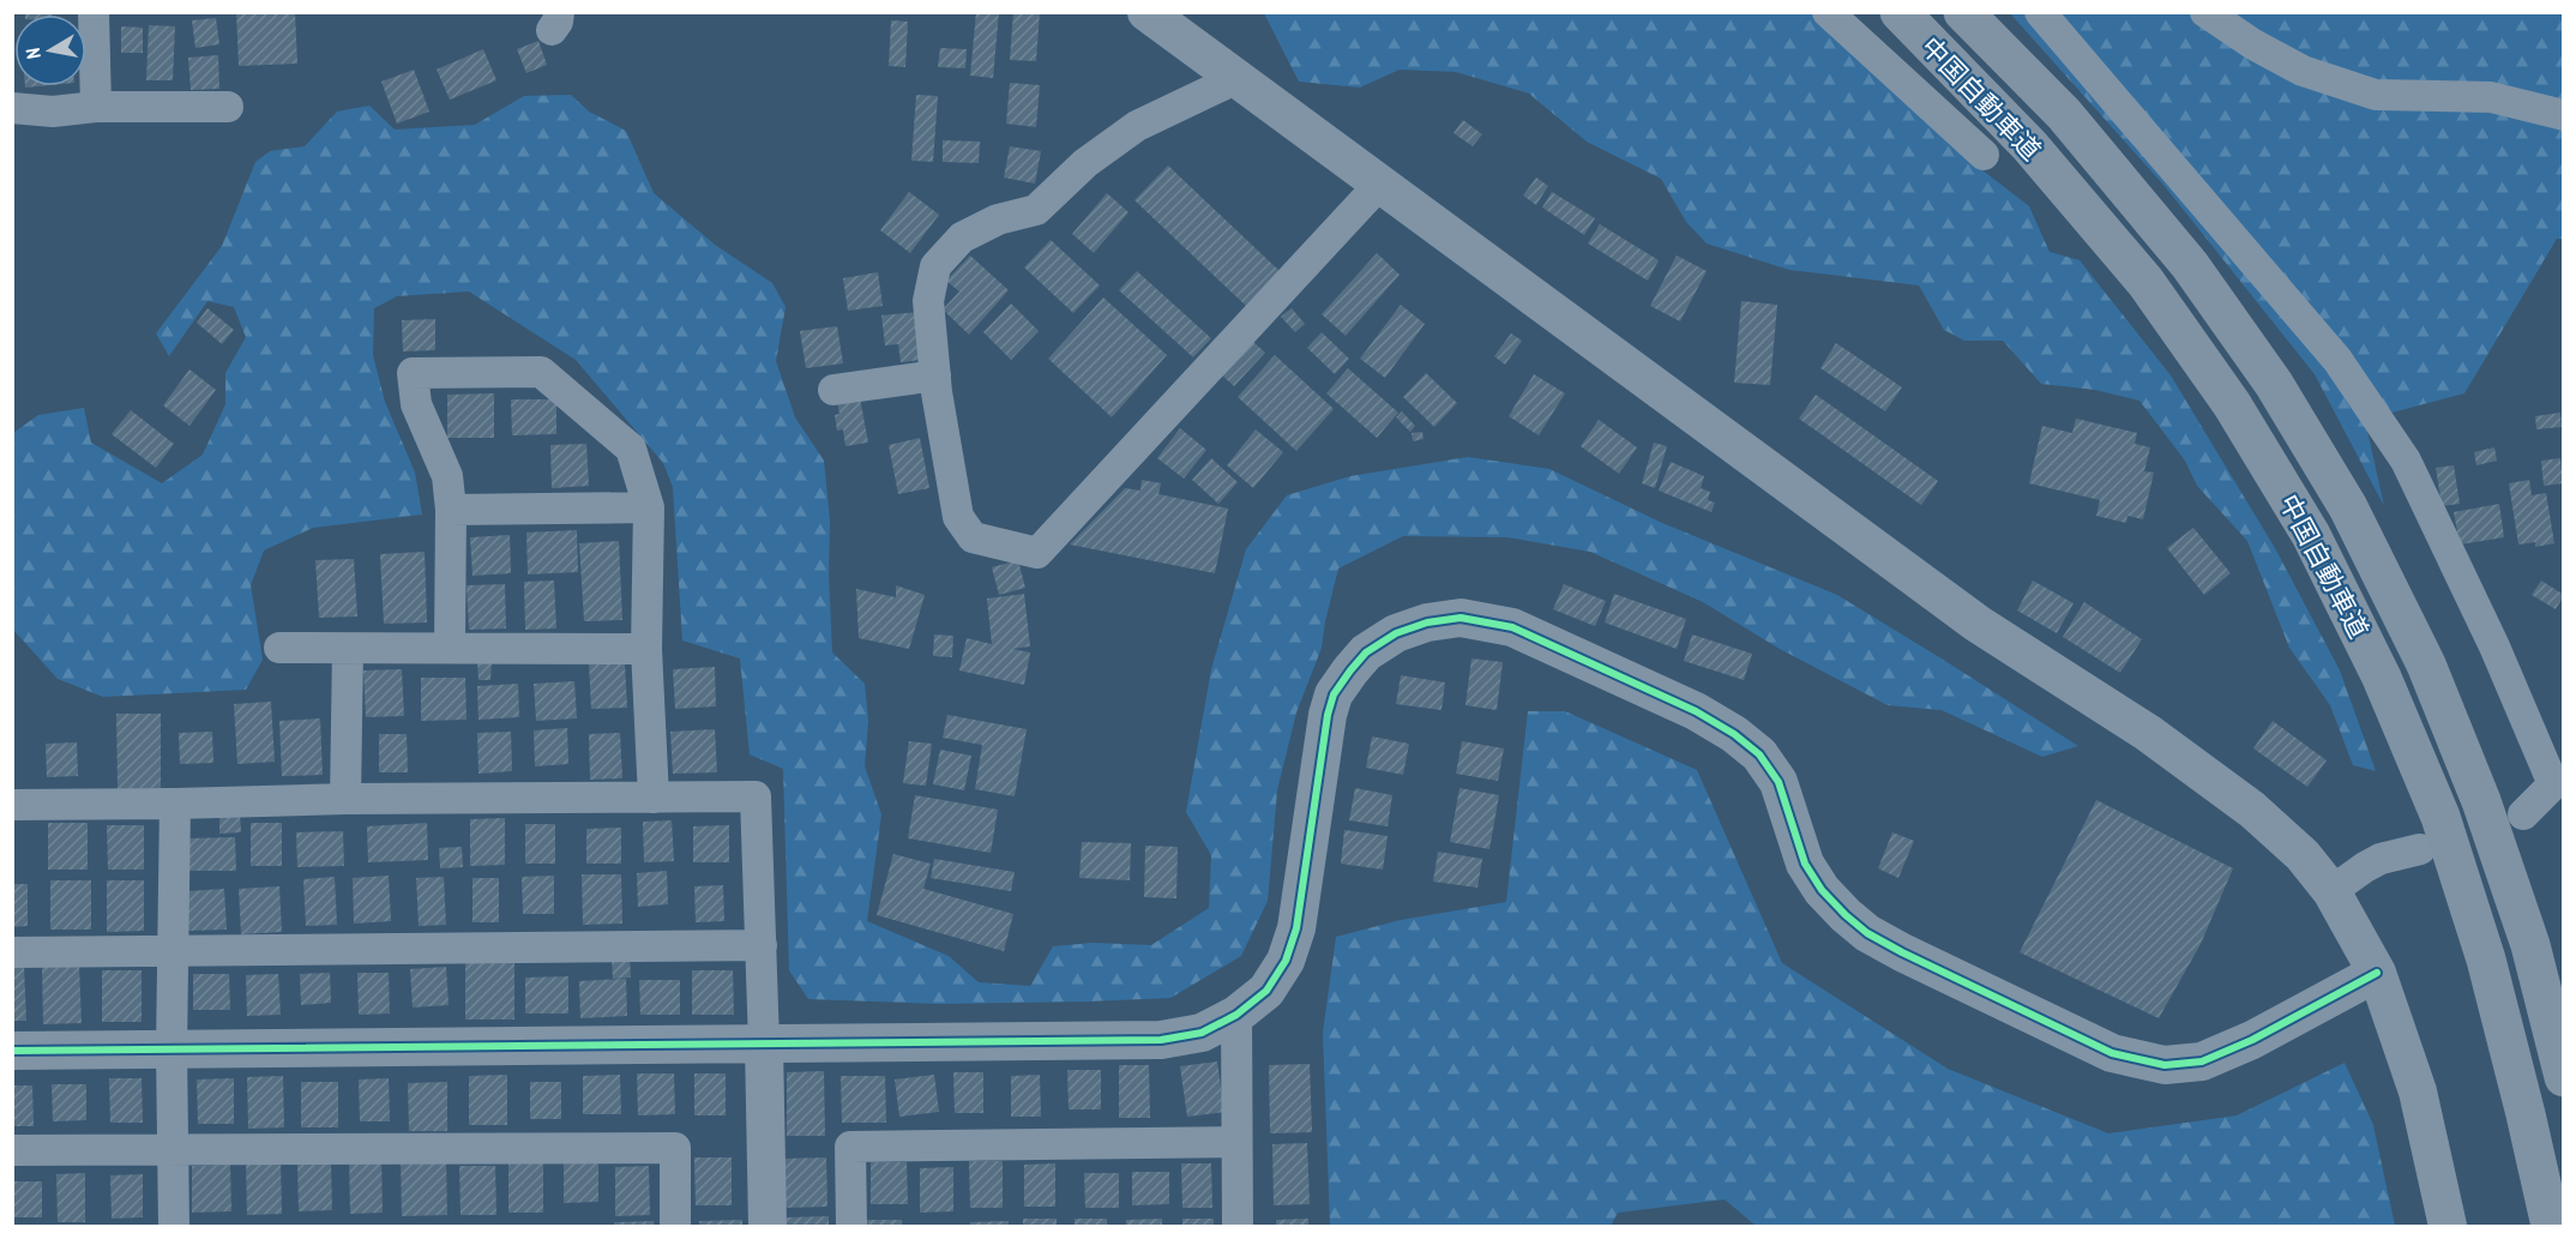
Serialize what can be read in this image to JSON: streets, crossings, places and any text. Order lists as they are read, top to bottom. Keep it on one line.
{"streets":{"highway":["中国自動車道"]},"north":"left"}
